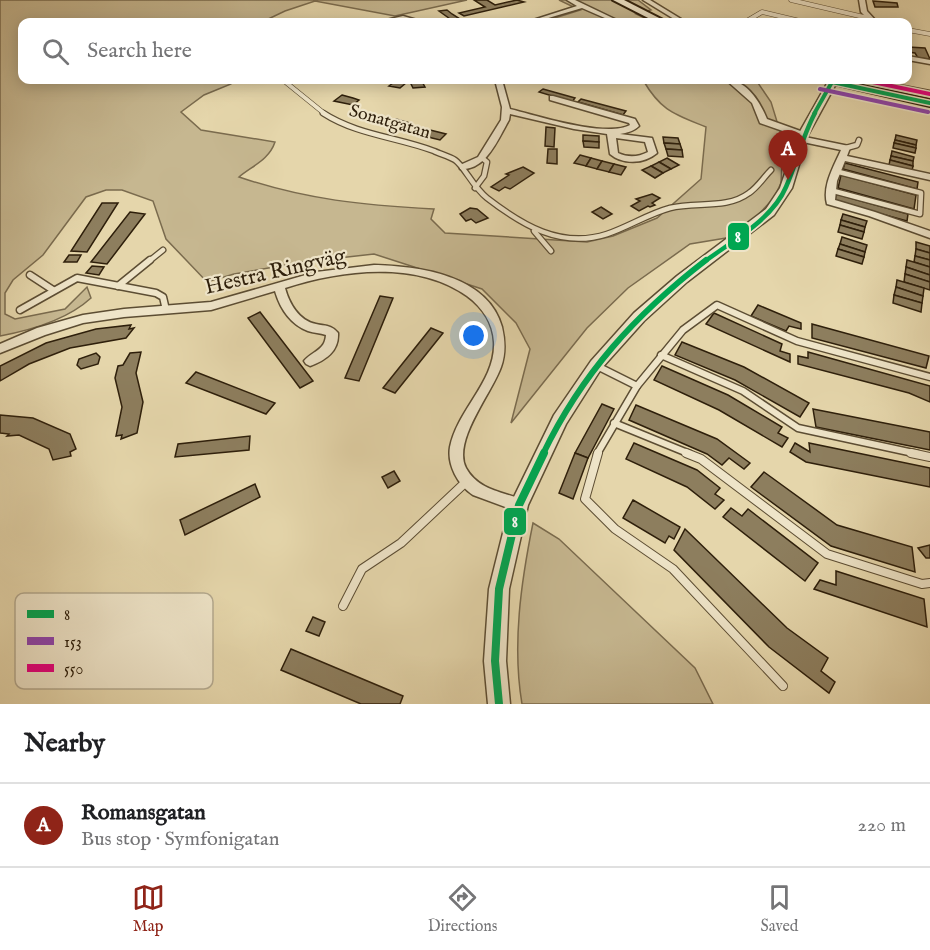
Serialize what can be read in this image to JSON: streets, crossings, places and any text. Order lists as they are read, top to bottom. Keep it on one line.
{"streets":{"street":["Hestra Ringväg"],"lane":["Sonatgatan"]},"lines":["transit line 8","transit line 550","transit line 153"],"legend":["8","153","550"],"page":{"search":"Search here","pins":"A","heading":"Nearby","list":[{"mark":"A","name":"Romansgatan","note":"Bus stop · Symfonigatan","value":"220 m"}],"nav":["Map","Directions","Saved"]}}
